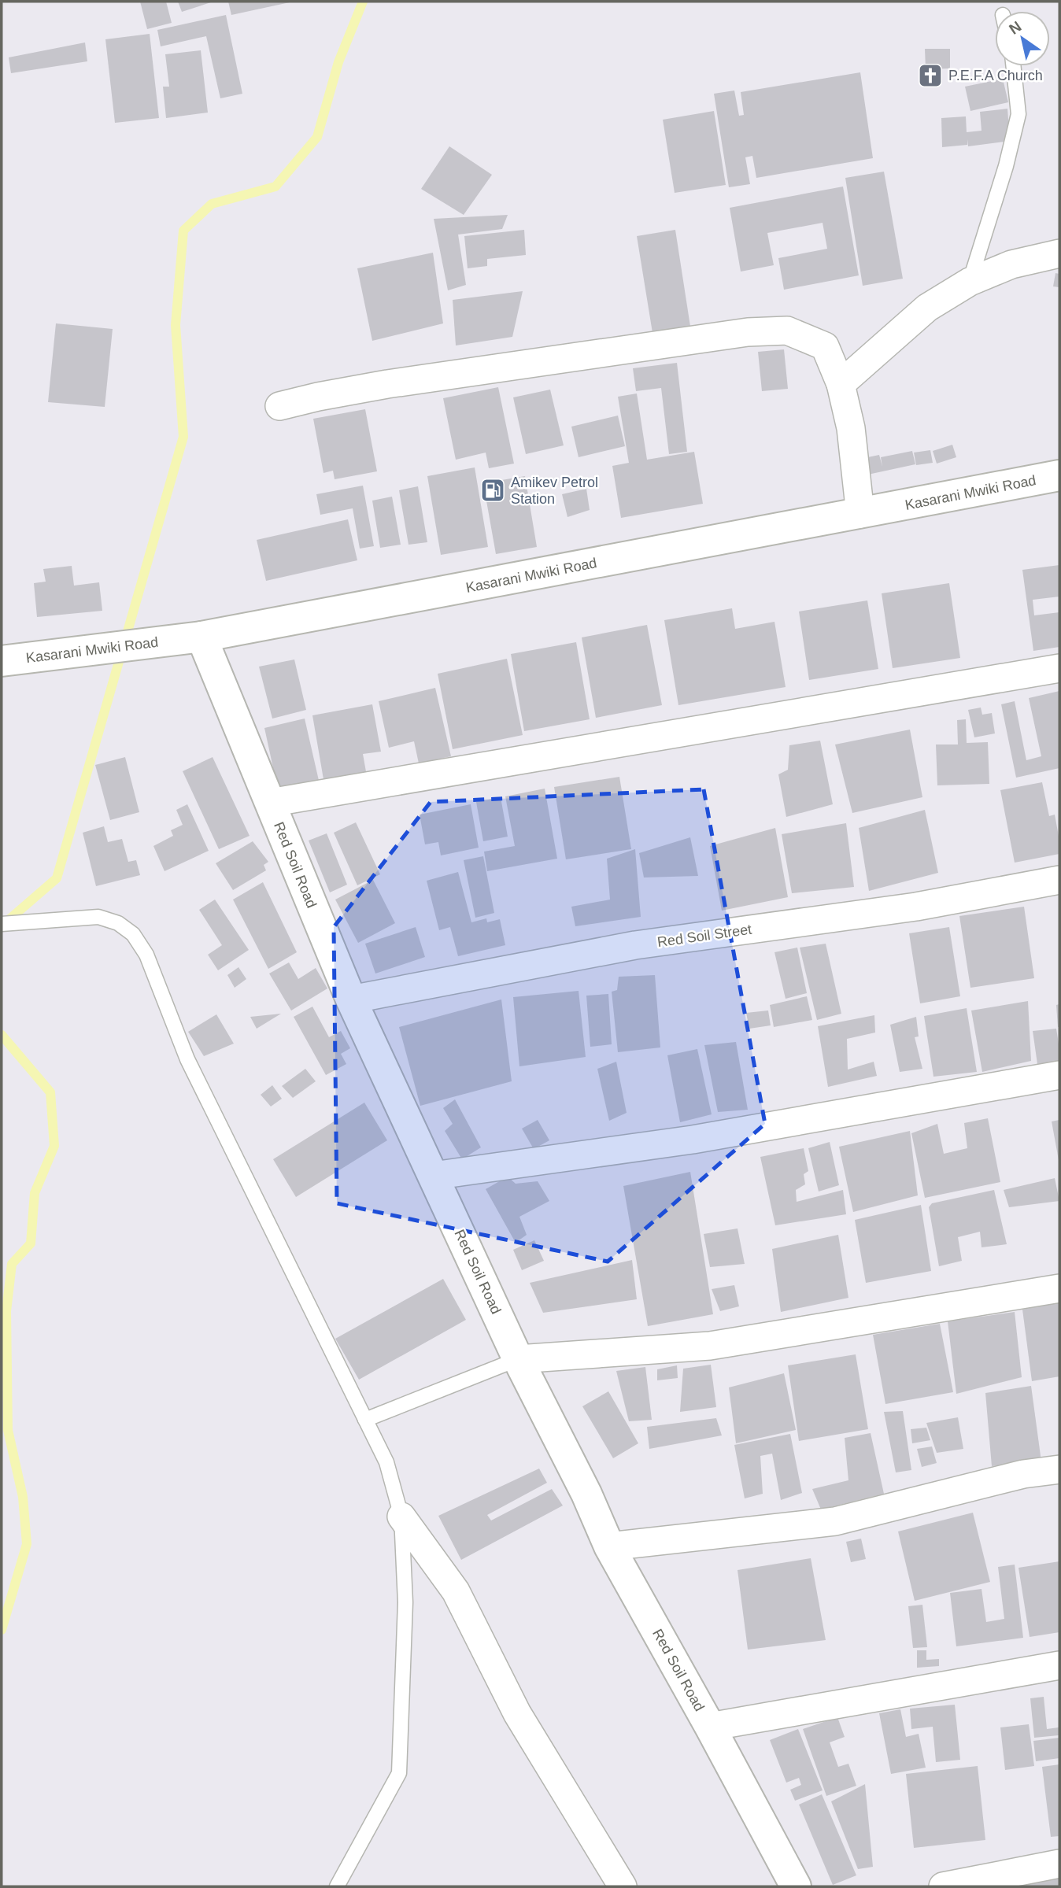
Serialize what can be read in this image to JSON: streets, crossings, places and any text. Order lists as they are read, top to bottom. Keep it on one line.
{"streets":{"street":["Kasarani Mwiki Road","Red Soil Road","Red Soil Street"]},"crossings":[["Kasarani Mwiki Road","Red Soil Road"],["Red Soil Road","Red Soil Street"]],"places":{"church":["P.E.F.A Church"],"fuel station":["Amikev Petrol Station"]},"north":"top left"}
